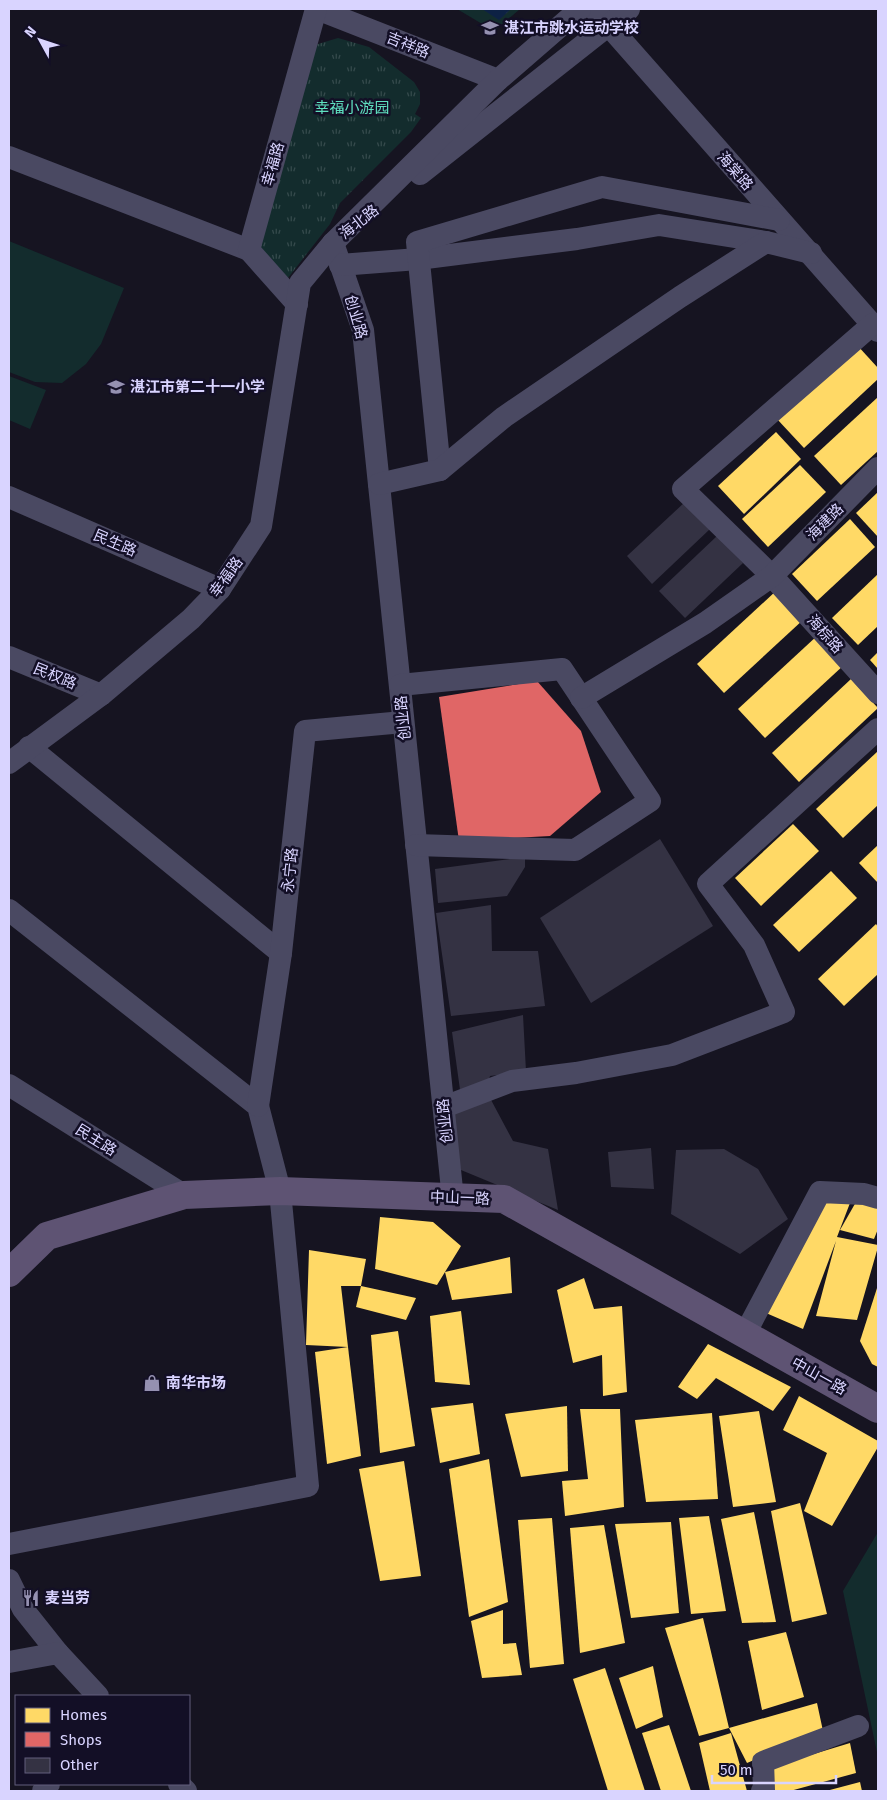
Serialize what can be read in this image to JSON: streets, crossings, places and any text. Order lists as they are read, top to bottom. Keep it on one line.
{"streets":{"main road":["中山一路"],"street":["吉祥路","幸福路","海棠路","海北路","创业路","海建路","民生路","海棕路","民权路","永宁路","民主路"]},"crossings":[["吉祥路","幸福路"],["吉祥路","海北路"],["幸福路","民生路"],["幸福路","民权路"],["海棠路","海北路"],["海棠路","海棕路"],["海北路","创业路"],["创业路","永宁路"],["创业路","中山一路"],["海建路","海棕路"],["民主路","中山一路"]],"parks":["幸福小游园"],"places":{"school or university":["湛江市跳水运动学校","湛江市第二十一小学"],"shop":["南华市场"],"restaurant":["麦当劳"]},"legend":["Homes","Shops","Other"],"scale_bar":"50 m","north":"top left"}
